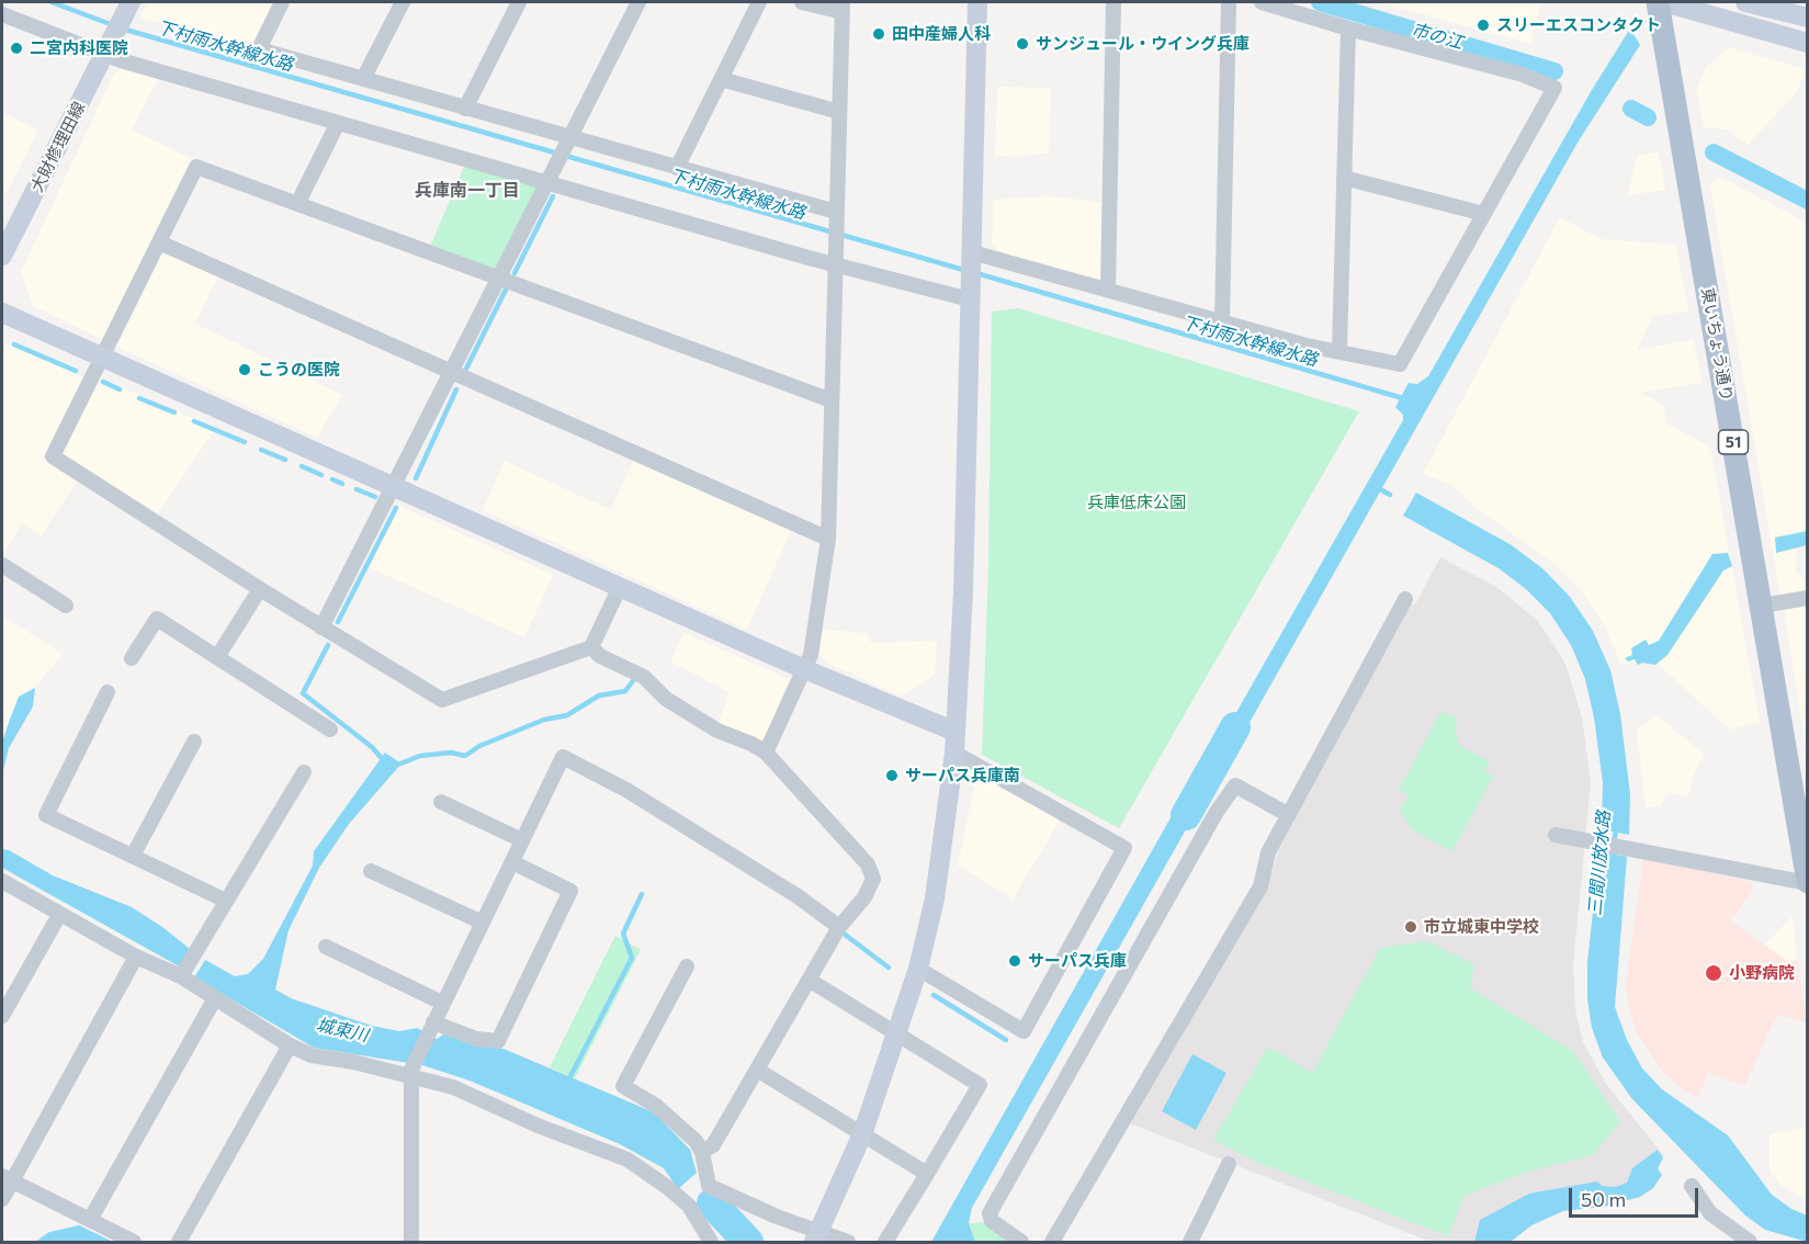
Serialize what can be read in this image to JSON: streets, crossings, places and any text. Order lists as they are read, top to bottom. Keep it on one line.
{"streets":{"main road":["東いちょう通り","51"],"street":["大財修理田線"]},"districts":["兵庫南一丁目"],"water":["市の江","下村雨水幹線水路","三間川放水路","城東川"],"parks":["兵庫低床公園"],"places":["スリーエスコンタクト","田中産婦人科","サンジュール・ウイング兵庫","二宮内科医院","こうの医院","サーパス兵庫南","市立城東中学校","サーパス兵庫","小野病院"],"scale_bar":"50 m"}
